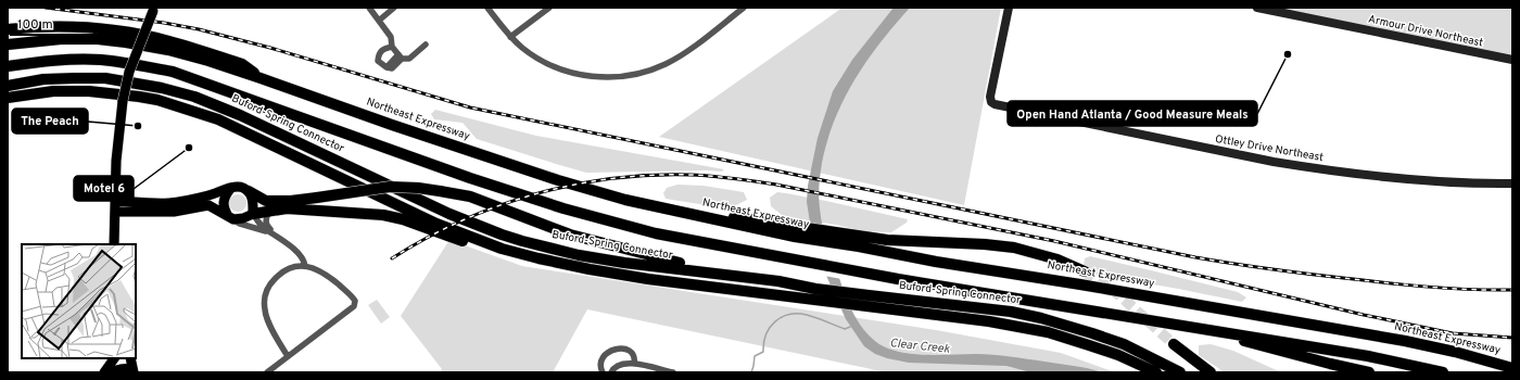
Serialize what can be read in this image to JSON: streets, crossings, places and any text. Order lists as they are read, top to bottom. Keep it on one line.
{"streets":{"highway":["Northeast Expressway","Buford-Spring Connector"],"street":["Armour Drive Northeast","Ottley Drive Northeast"]},"water":["Clear Creek"],"places":["Open Hand Atlanta / Good Measure Meals","The Peach","Motel 6"],"scale_bar":"100 m"}
